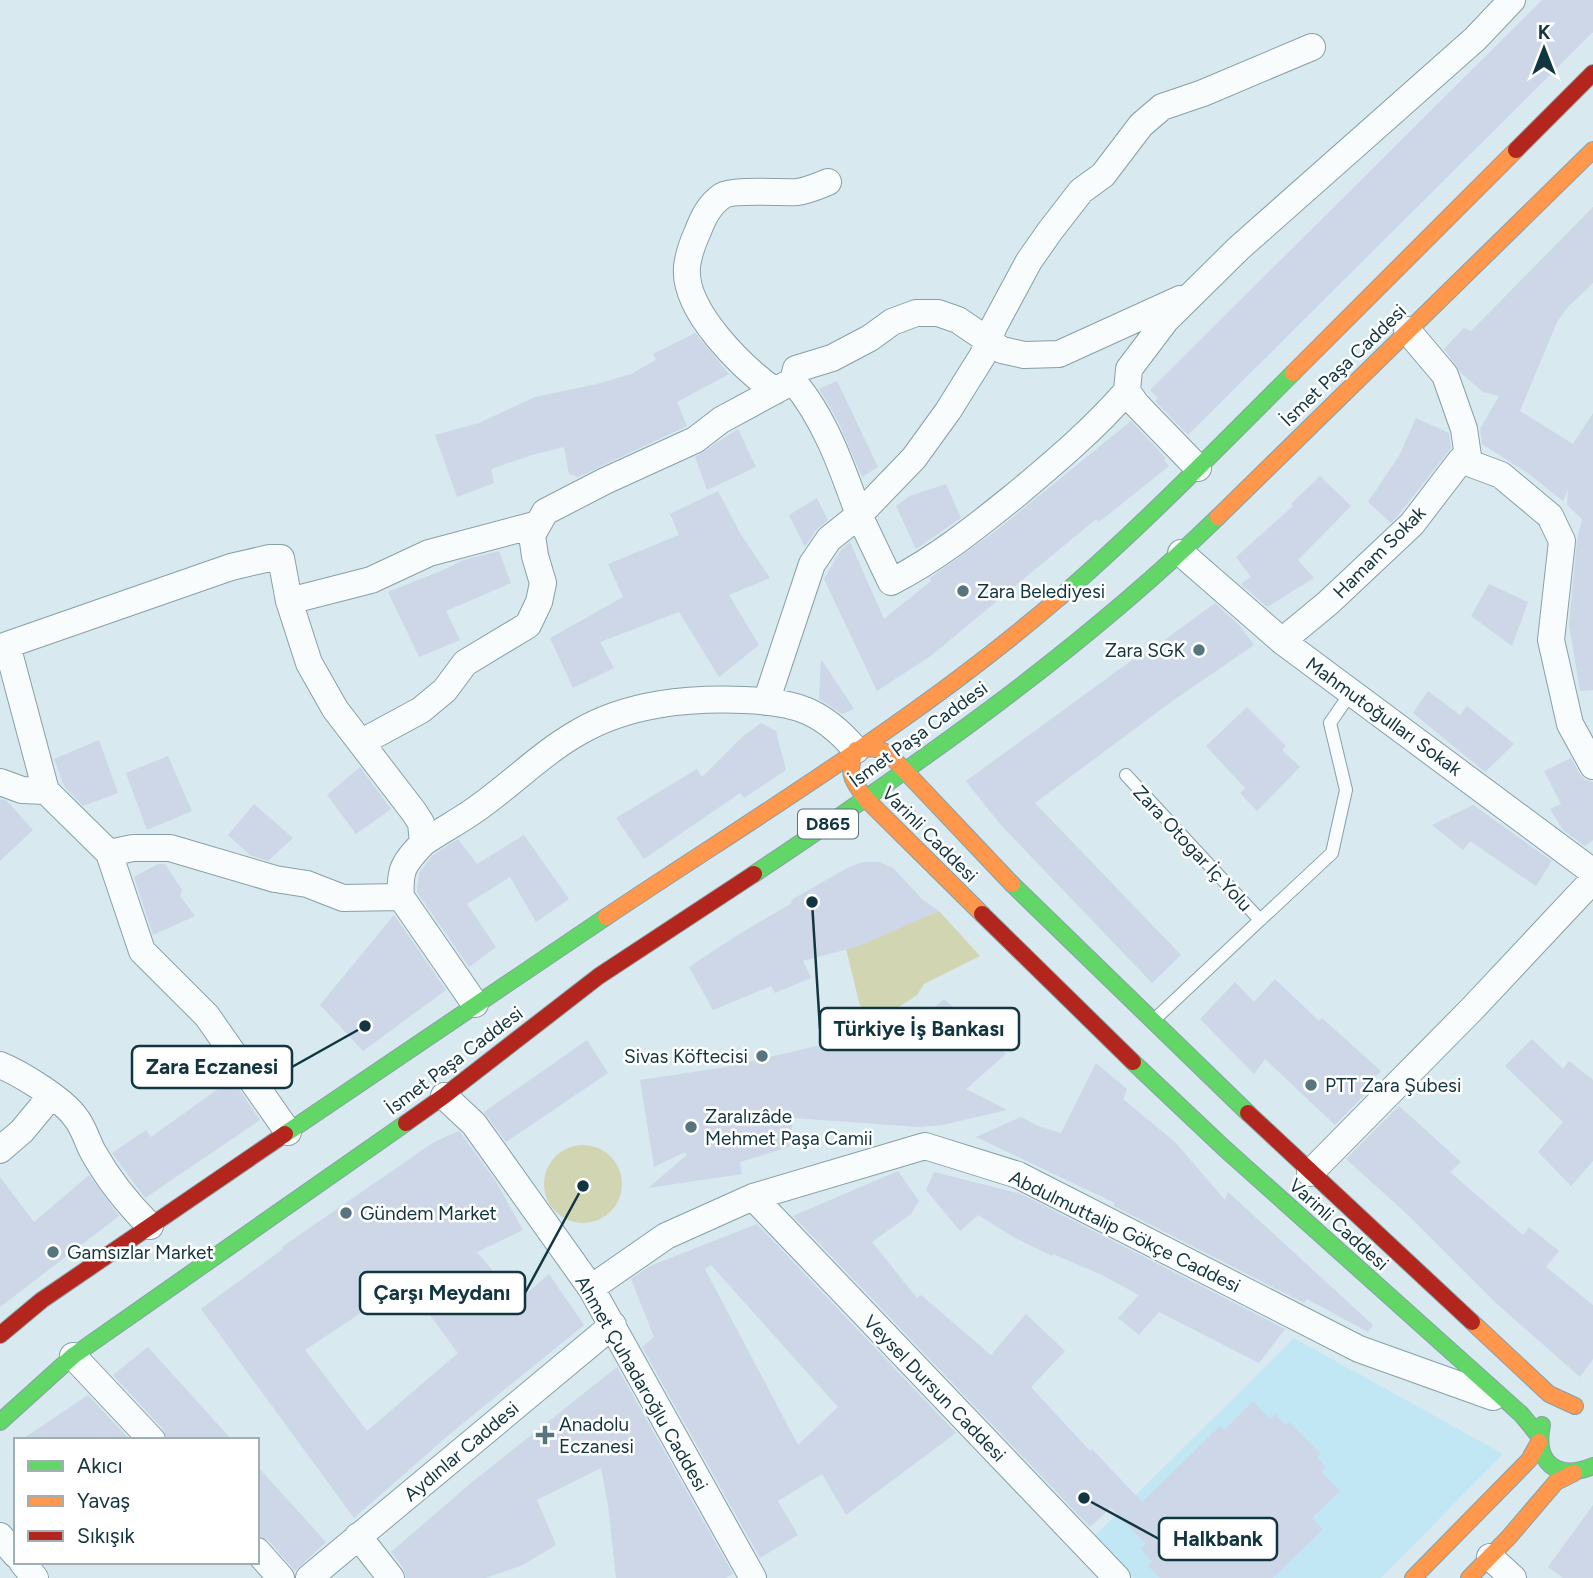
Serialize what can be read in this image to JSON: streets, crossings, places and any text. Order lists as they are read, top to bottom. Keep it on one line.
{"streets":{"main road":["İsmet Paşa Caddesi","D865","Varinli Caddesi"],"street":["Hamam Sokak","Mahmutoğulları Sokak","Abdulmuttalip Gökçe Caddesi","Ahmet Çuhadaroğlu Caddesi","Veysel Dursun Caddesi","Aydınlar Caddesi"],"lane":["Zara Otogar İç Yolu"]},"crossings":[["İsmet Paşa Caddesi","Mahmutoğulları Sokak"],["İsmet Paşa Caddesi","Varinli Caddesi"],["İsmet Paşa Caddesi","Ahmet Çuhadaroğlu Caddesi"],["Hamam Sokak","Mahmutoğulları Sokak"],["Mahmutoğulları Sokak","Zara Otogar İç Yolu"],["Varinli Caddesi","Zara Otogar İç Yolu"],["Varinli Caddesi","Abdulmuttalip Gökçe Caddesi"],["Abdulmuttalip Gökçe Caddesi","Ahmet Çuhadaroğlu Caddesi"],["Abdulmuttalip Gökçe Caddesi","Veysel Dursun Caddesi"],["Ahmet Çuhadaroğlu Caddesi","Aydınlar Caddesi"]],"places":{"other":["Zara Belediyesi","Zara SGK","Türkiye İş Bankası","Zara Eczanesi","Sivas Köftecisi","PTT Zara Şubesi","Zaralızâde Mehmet Paşa Camii","Çarşı Meydanı","Gündem Market","Gamsızlar Market","Halkbank"],"health":["Anadolu Eczanesi"]},"legend":["Akıcı","Yavaş","Sıkışık"],"north":"top"}
